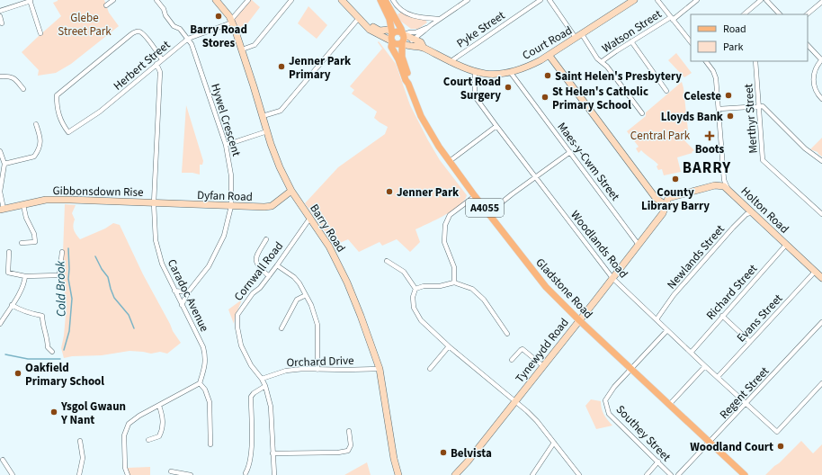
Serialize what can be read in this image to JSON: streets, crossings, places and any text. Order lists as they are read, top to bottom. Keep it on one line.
{"streets":{"main road":["Court Road","A4055","Gladstone Road"],"street":["Pyke Street","Watson Street","Herbert Street","Merthyr Street","Hywel Crescent","Maes-y-Cwm Street","Gibbonsdown Rise","Dyfan Road","Holton Road","Barry Road","Woodlands Road","Newlands Street","Cornwall Road","Richard Street","Caradoc Avenue","Evans Street","Tynewydd Road","Orchard Drive","Regent Street","Southey Street"]},"crossings":[["Pyke Street","Court Road"],["Court Road","Maes-y-Cwm Street"],["Court Road","Woodlands Road"],["Court Road","Gladstone Road"],["Herbert Street","Hywel Crescent"],["Herbert Street","Barry Road"],["Herbert Street","Caradoc Avenue"],["Hywel Crescent","Dyfan Road"],["Hywel Crescent","Caradoc Avenue"],["Maes-y-Cwm Street","Tynewydd Road"],["Gibbonsdown Rise","Dyfan Road"],["Gibbonsdown Rise","Caradoc Avenue"],["Dyfan Road","Barry Road"],["Dyfan Road","Caradoc Avenue"],["Holton Road","Newlands Street"],["Holton Road","Richard Street"],["Holton Road","Evans Street"],["Holton Road","Tynewydd Road"],["Barry Road","Cornwall Road"],["Barry Road","Orchard Drive"],["Woodlands Road","Newlands Street"],["Woodlands Road","Richard Street"],["Woodlands Road","Evans Street"],["Woodlands Road","Tynewydd Road"],["Woodlands Road","Regent Street"],["Cornwall Road","Orchard Drive"],["Gladstone Road","Tynewydd Road"],["Gladstone Road","Regent Street"],["Gladstone Road","Southey Street"]],"districts":["BARRY"],"water":["Cold Brook"],"parks":["Glebe Street Park","Central Park"],"places":{"other":["Barry Road Stores","Jenner Park Primary","Saint Helen's Presbytery","Court Road Surgery","Celeste","St Helen's Catholic Primary School","Lloyds Bank","County Library Barry","Jenner Park","Oakfield Primary School","Ysgol Gwaun Y Nant","Woodland Court","Belvista"],"health":["Boots"]},"legend":["Road","Park"]}
